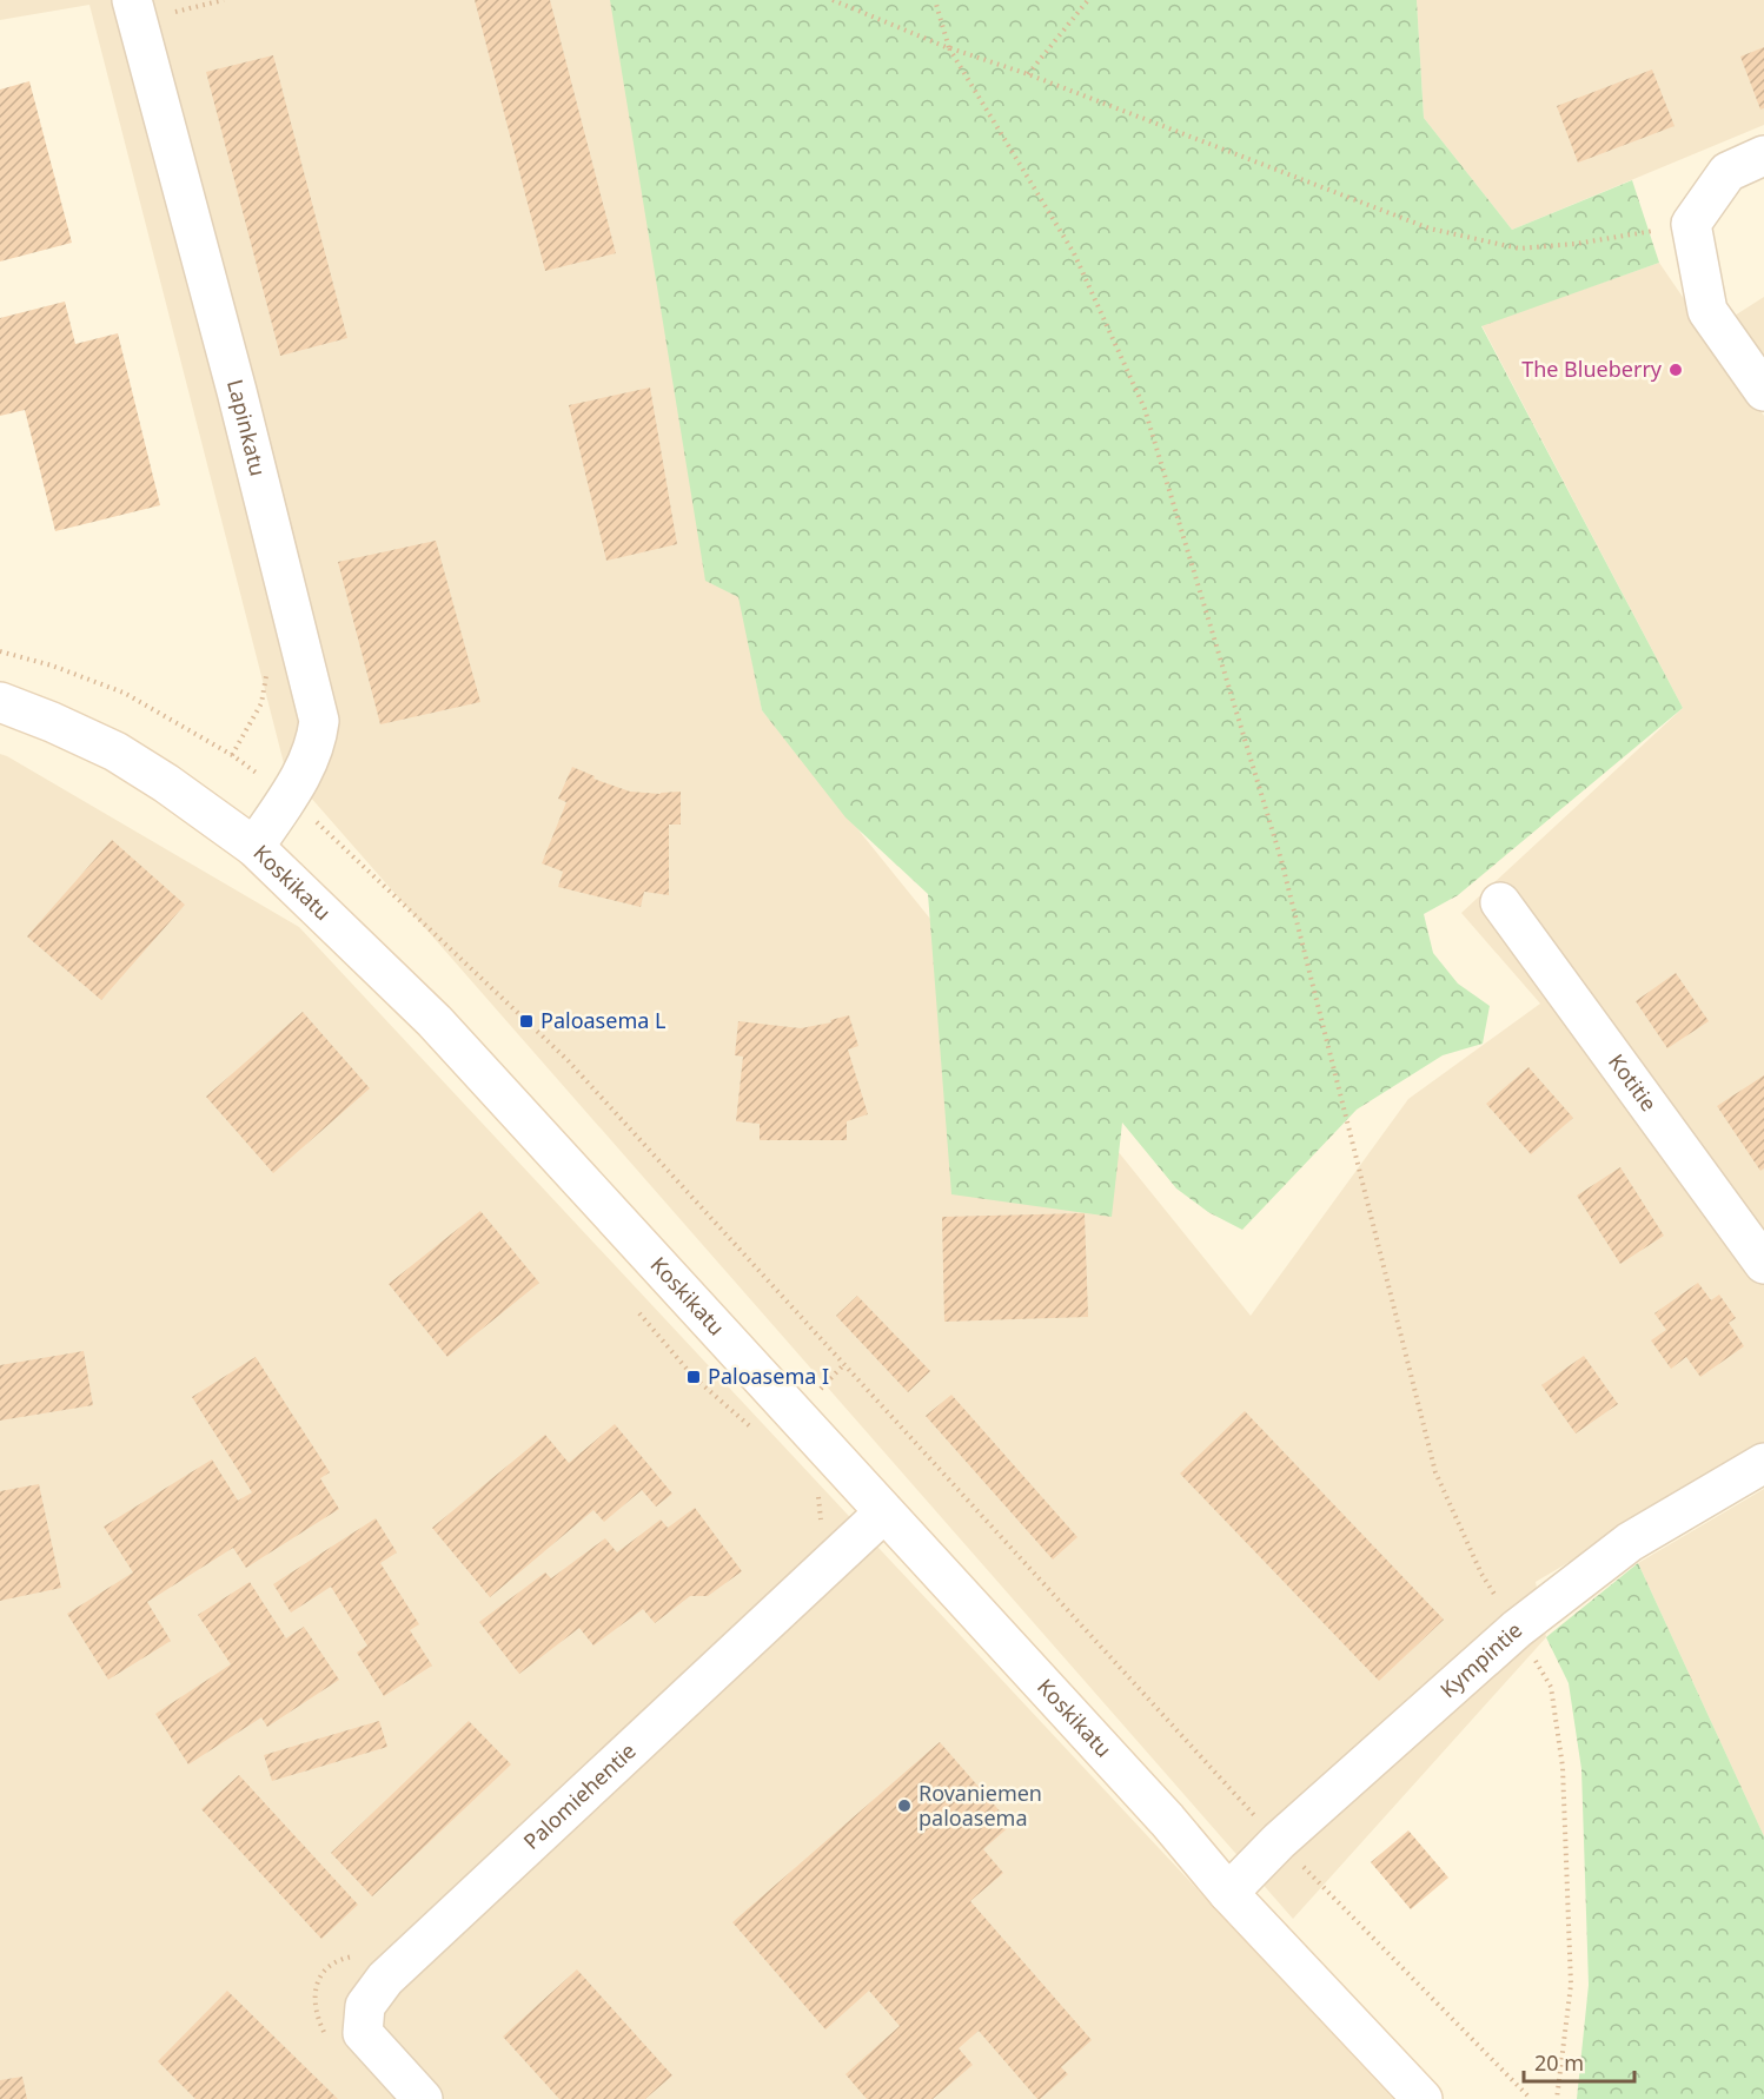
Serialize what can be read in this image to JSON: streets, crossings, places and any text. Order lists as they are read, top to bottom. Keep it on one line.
{"streets":{"street":["Lapinkatu","Koskikatu","Kotitie","Kympintie","Palomiehentie"]},"crossings":[["Lapinkatu","Koskikatu"],["Koskikatu","Kympintie"],["Koskikatu","Palomiehentie"]],"places":{"other":["The Blueberry","Rovaniemen paloasema"],"transit":["Paloasema L","Paloasema I"]},"scale_bar":"20 m"}
